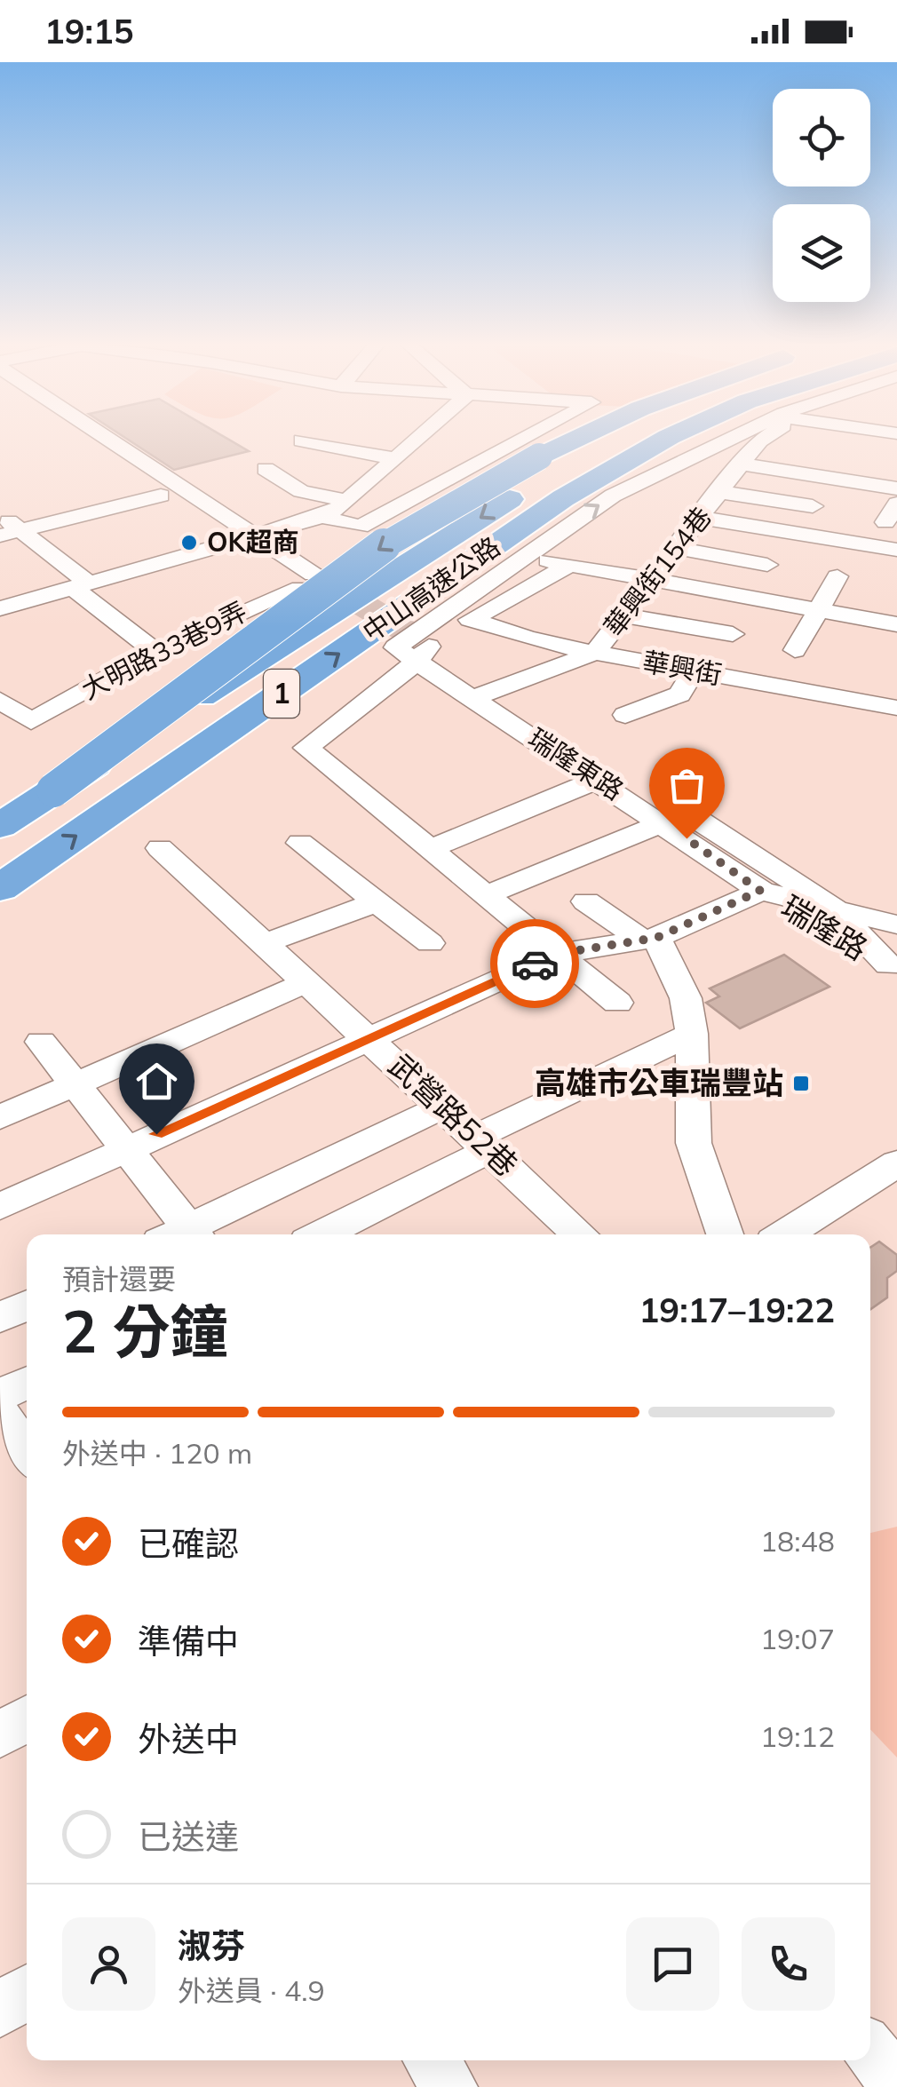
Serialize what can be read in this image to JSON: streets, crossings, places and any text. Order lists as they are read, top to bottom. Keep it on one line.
{"streets":{"highway":["中山高速公路","1"],"street":["華興街154巷","大明路33巷9弄","華興街","瑞隆東路","瑞隆路","武營路52巷"]},"crossings":[["華興街154巷","華興街"],["瑞隆東路","瑞隆路"]],"places":{"other":["OK超商"],"transit":["高雄市公車瑞豐站"]},"page":{"status":"19:15","heading":["2 分鐘","預計還要","19:17–19:22"],"panel":["淑芬","外送員 · 4.9"],"bar":"外送中 · 120 m","list":[["已確認","18:48"],["準備中","19:07"],["外送中","19:12"],"已送達"]}}
